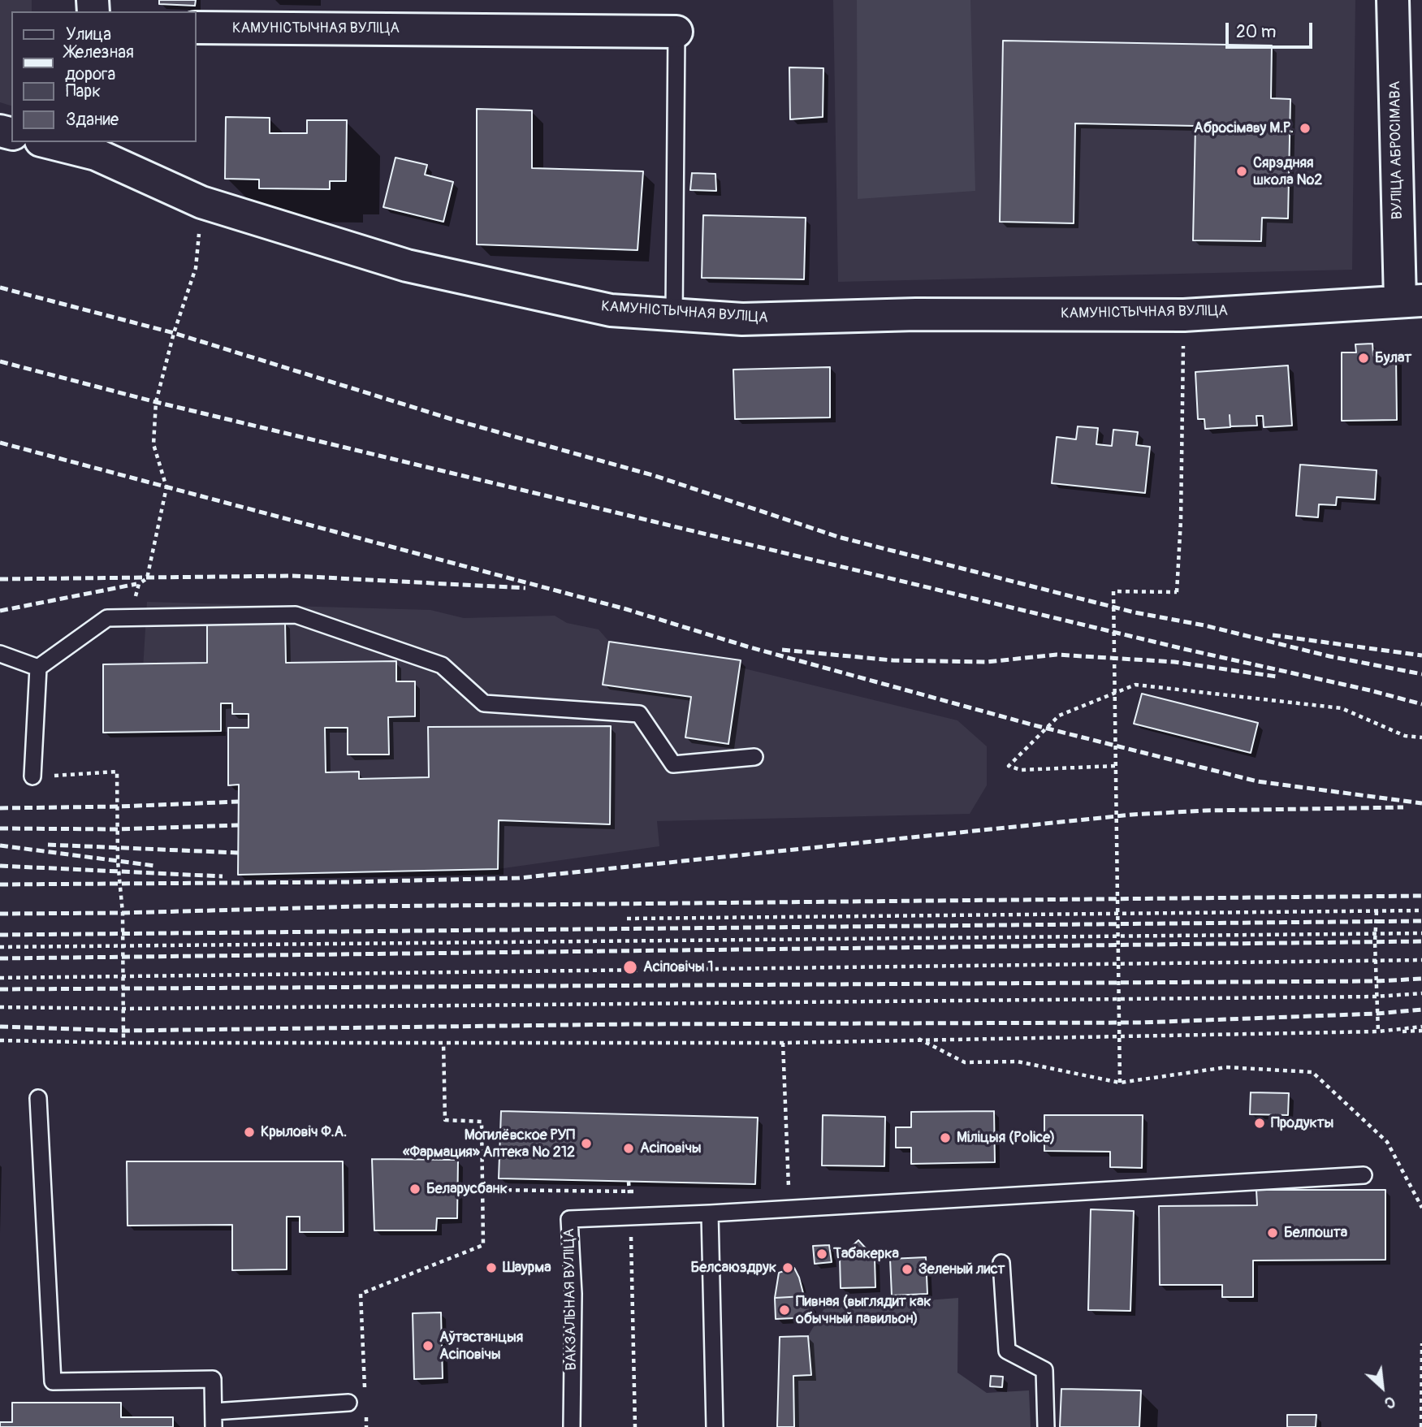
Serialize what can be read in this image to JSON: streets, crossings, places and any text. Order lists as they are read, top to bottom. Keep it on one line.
{"streets":{"street":["КАМУНІСТЫЧНАЯ ВУЛІЦА","ВУЛІЦА АБРОСІМАВА"],"lane":["ВАКЗАЛЬНАЯ ВУЛІЦА"]},"crossings":[["КАМУНІСТЫЧНАЯ ВУЛІЦА","ВУЛІЦА АБРОСІМАВА"]],"places":["Абросімаву М.Р.","Сярэдняя школа №2","Булат","Асіповічы 1","Продукты","Крыловіч Ф.А.","Міліцыя (Police)","Могилёвское РУП «Фармация» Аптека № 212","Асіповічы","Беларусбанк","Белпошта","Табакерка","Шаурма","Белсаюздрук","Зеленый лист","Пивная (выглядит как обычный павильон)","Аўтастанцыя Асіповічы"],"legend":["Улица","Железная дорога","Парк","Здание"],"scale_bar":"20 m","north":"bottom right"}
